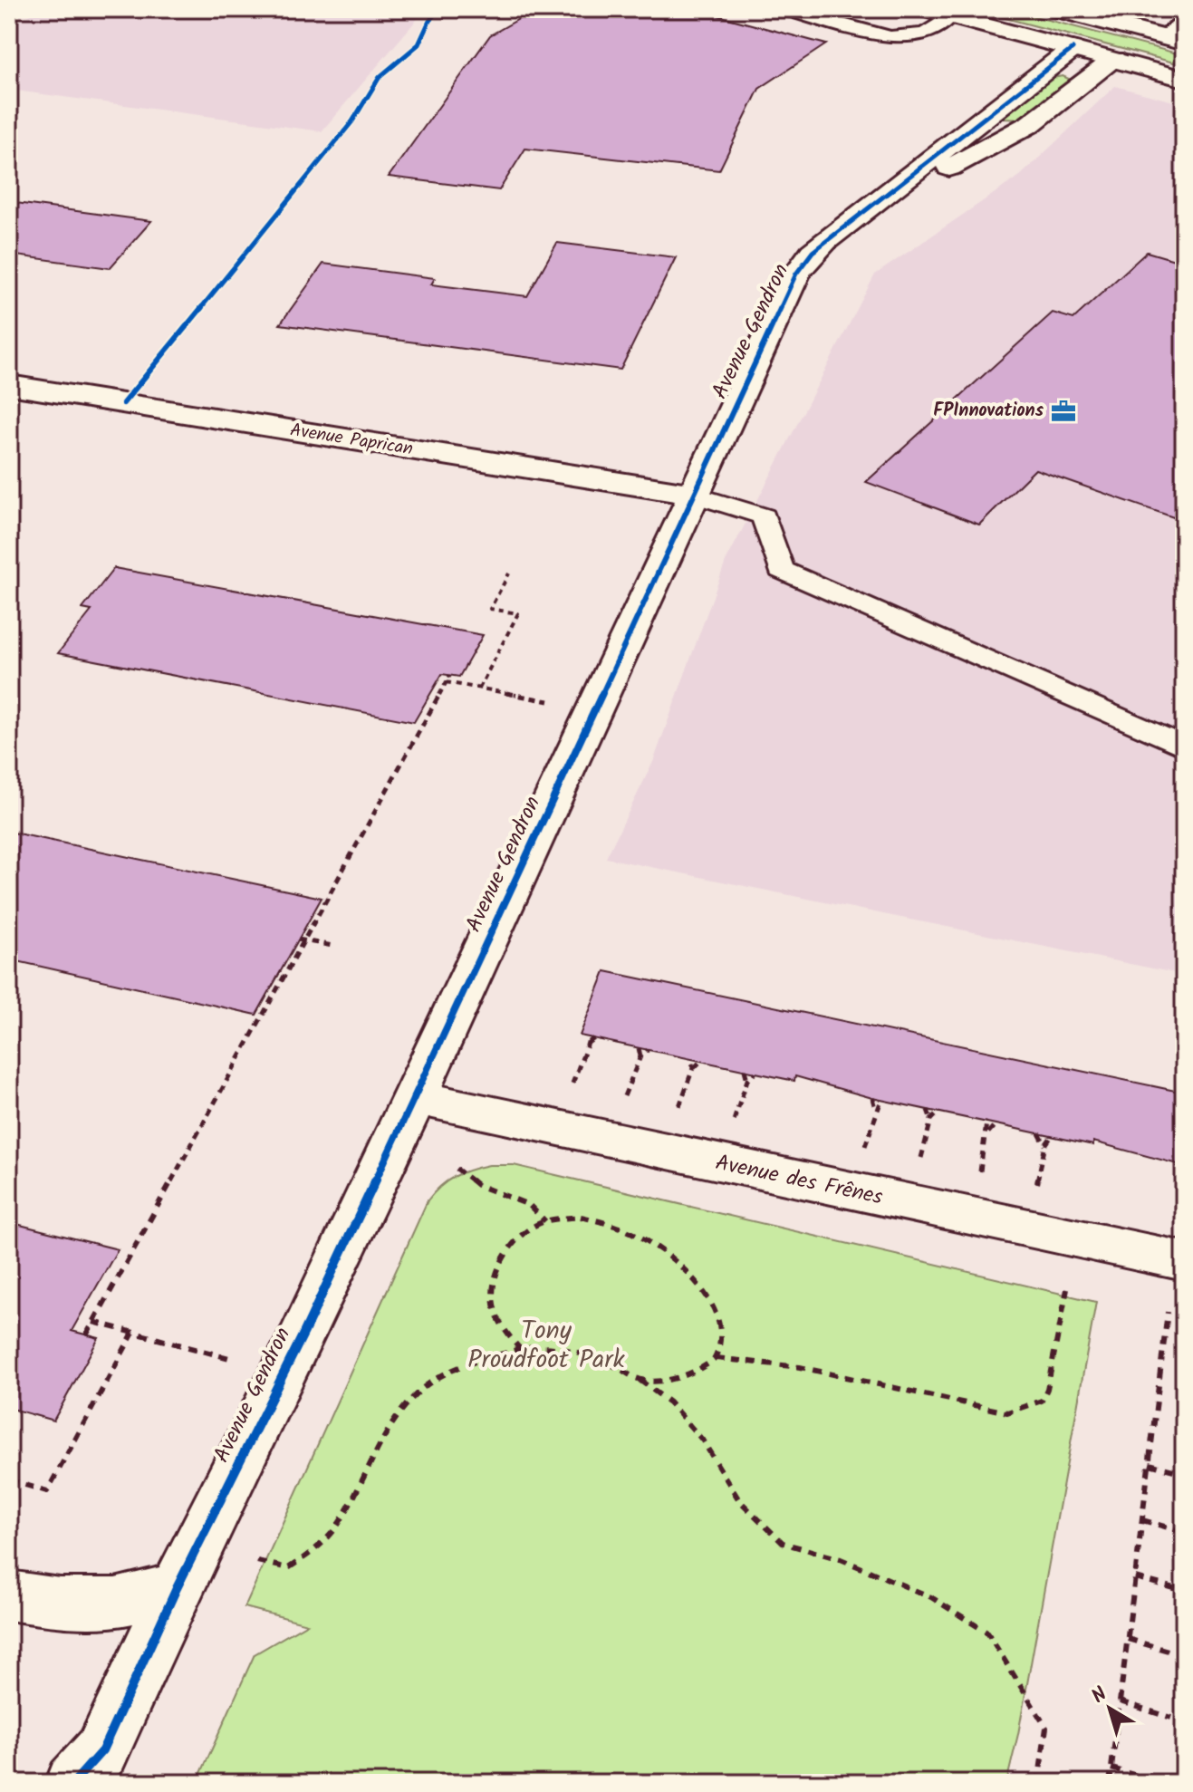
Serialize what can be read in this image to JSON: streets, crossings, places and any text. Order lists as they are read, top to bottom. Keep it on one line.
{"streets":{"street":["Avenue Gendron","Avenue Paprican","Avenue des Frênes"]},"crossings":[["Avenue Gendron","Avenue Paprican"],["Avenue Gendron","Avenue des Frênes"]],"parks":["Tony Proudfoot Park"],"places":{"office":["FPInnovations"]},"north":"top left"}
